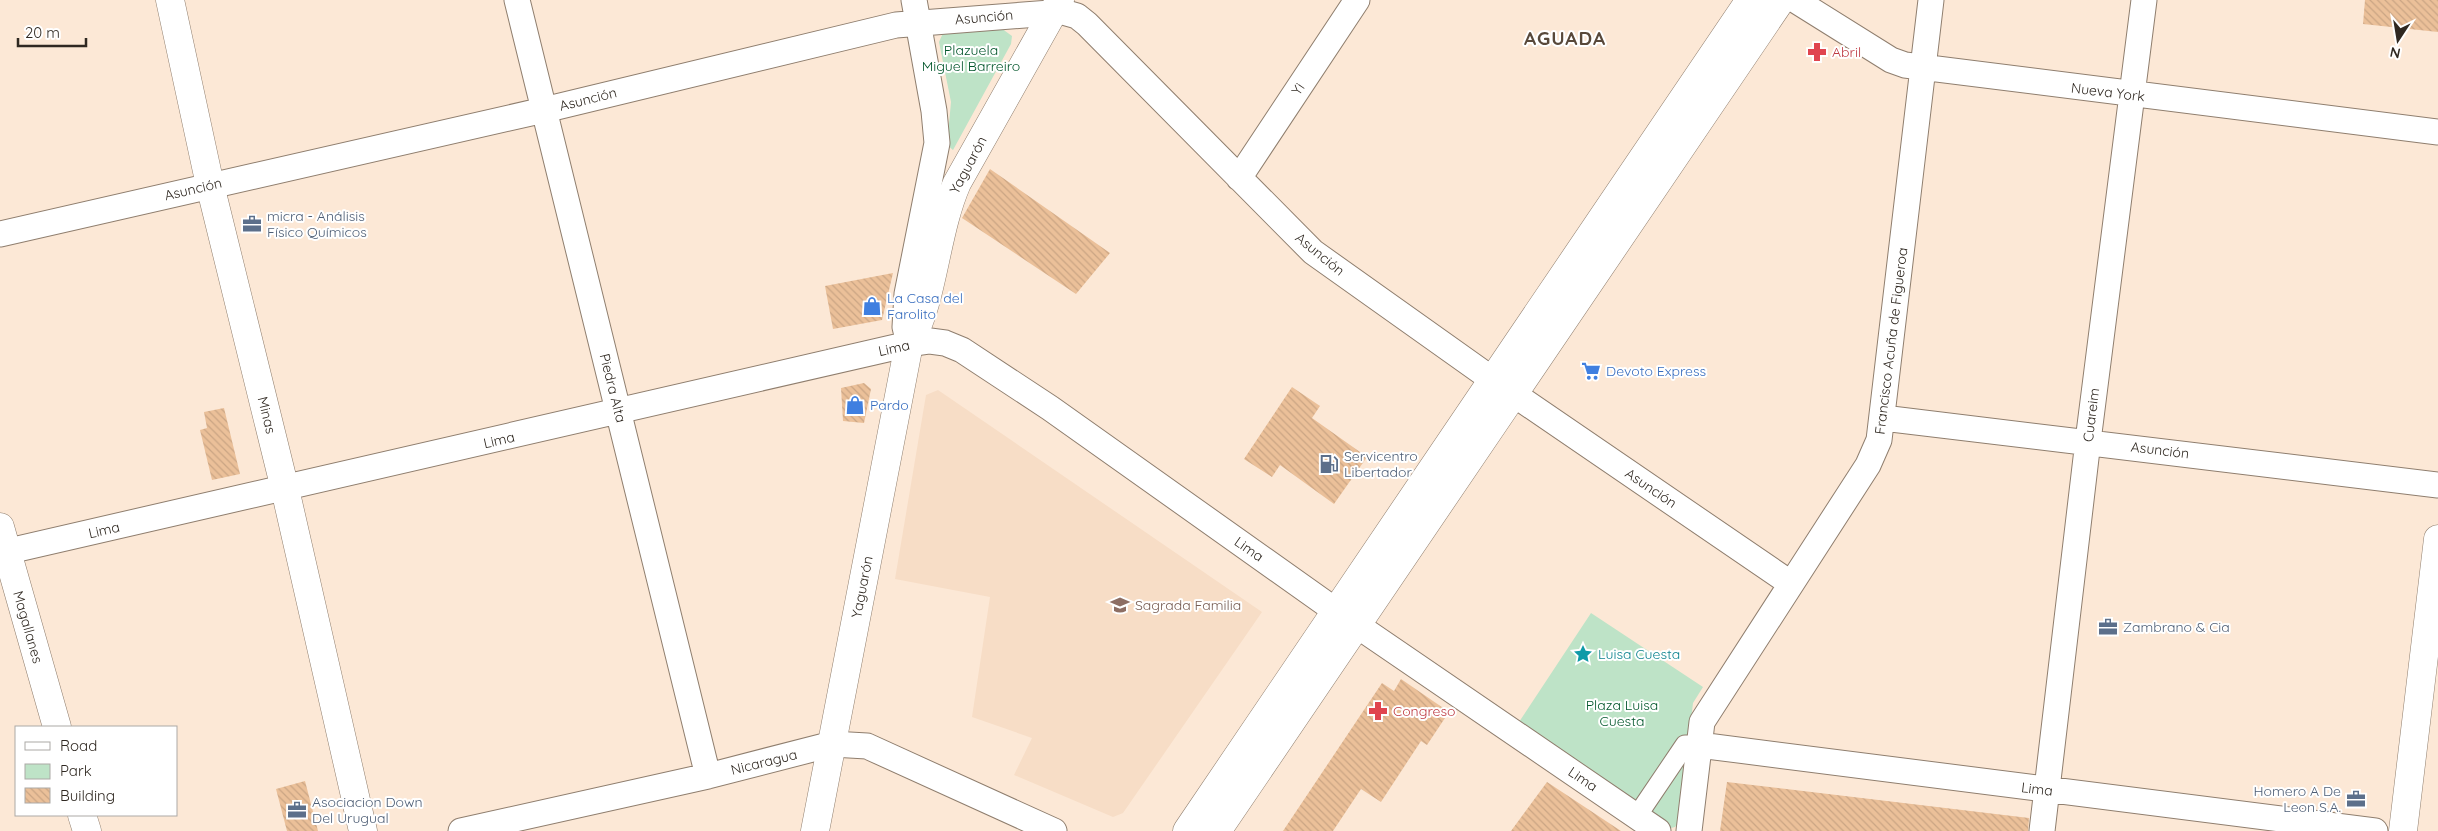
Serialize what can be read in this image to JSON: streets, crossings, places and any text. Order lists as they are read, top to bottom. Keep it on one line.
{"streets":{"street":["Asunción","Yi","Nueva York","Yaguarón","Francisco Acuña de Figueroa","Lima","Piedra Alta","Minas","Cuareim","Magallanes","Nicaragua"]},"crossings":[["Asunción","Yi"],["Asunción","Yaguarón"],["Asunción","Francisco Acuña de Figueroa"],["Asunción","Piedra Alta"],["Asunción","Minas"],["Asunción","Cuareim"],["Nueva York","Francisco Acuña de Figueroa"],["Nueva York","Cuareim"],["Yaguarón","Lima"],["Yaguarón","Nicaragua"],["Francisco Acuña de Figueroa","Lima"],["Lima","Piedra Alta"],["Lima","Minas"],["Lima","Cuareim"],["Lima","Magallanes"],["Piedra Alta","Nicaragua"]],"districts":["AGUADA"],"parks":["Plazuela Miguel Barreiro","Plaza Luisa Cuesta"],"places":{"pharmacy":["Abril","Congreso"],"office":["micra - Análisis Físico Químicos","Zambrano & Cia","Homero A De Leon S.A.","Asociacion Down Del Urugual"],"shop":["La Casa del Farolito","Pardo"],"supermarket":["Devoto Express"],"fuel station":["Servicentro Libertador"],"school or university":["Sagrada Familia"],"place":["Luisa Cuesta"]},"legend":["Road","Park","Building"],"scale_bar":"20 m","north":"bottom"}
